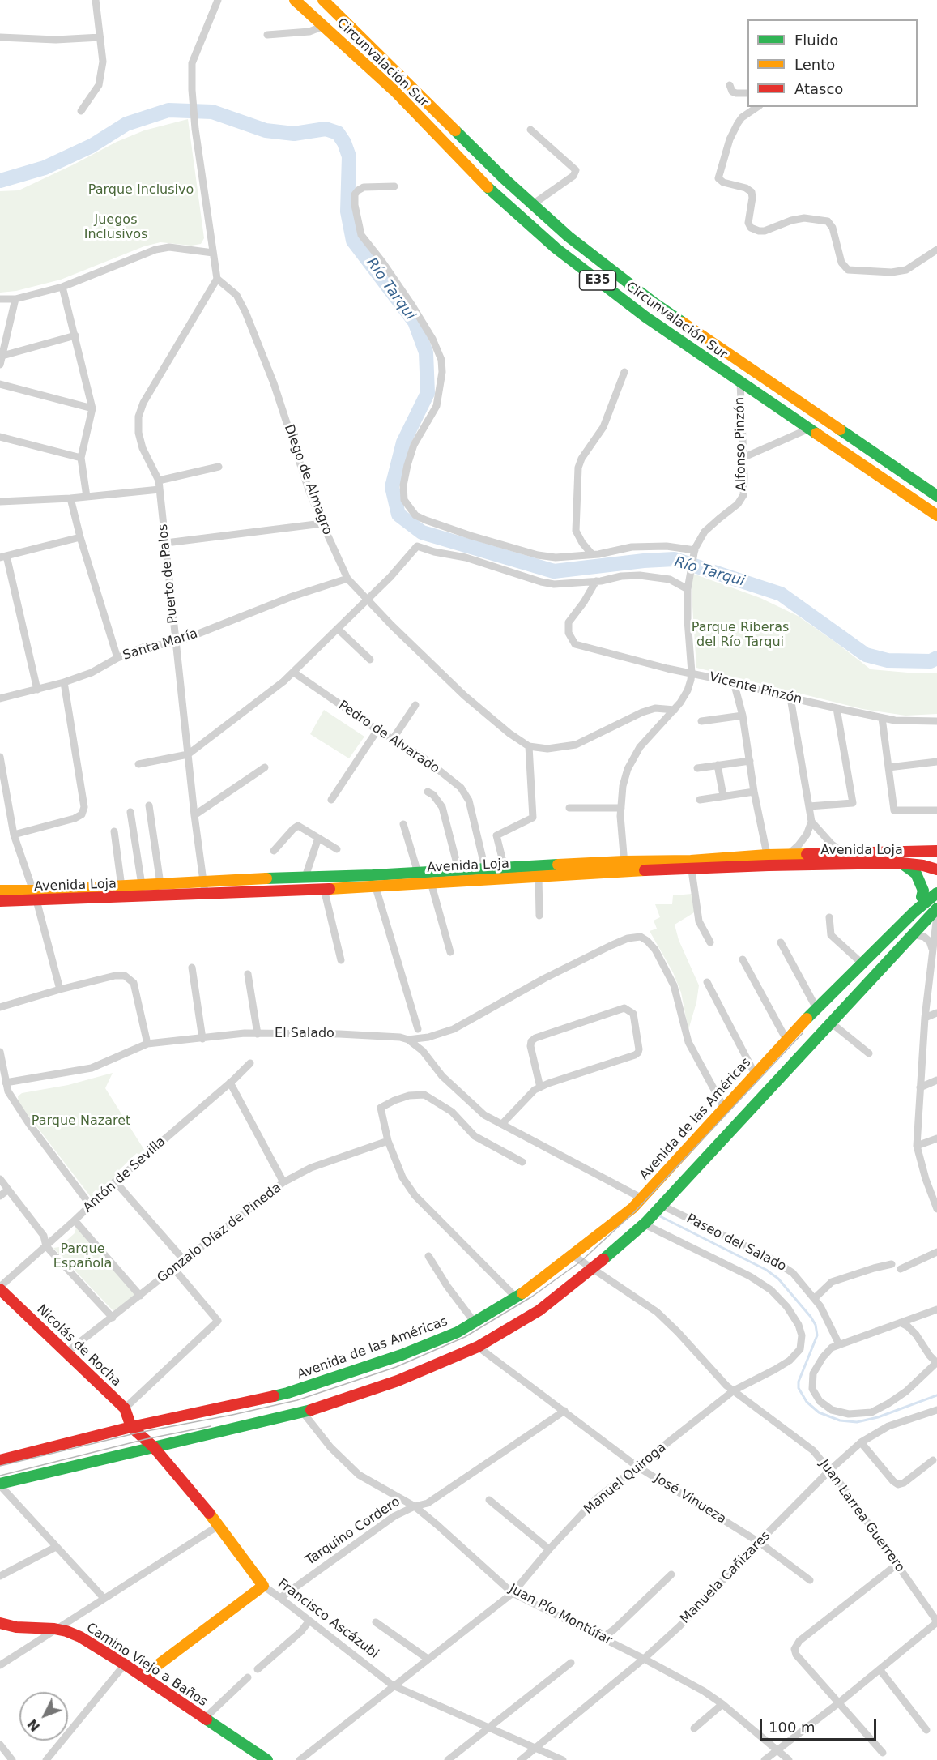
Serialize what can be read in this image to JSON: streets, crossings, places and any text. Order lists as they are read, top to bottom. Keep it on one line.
{"streets":{"main road":["Circunvalación Sur","E35","Avenida Loja","Avenida de las Américas","Nicolás de Rocha","Francisco Ascázubi","Camino Viejo a Baños"],"street":["Alfonso Pinzón","Diego de Almagro","Puerto de Palos","Santa María","Vicente Pinzón","Pedro de Alvarado","El Salado","Antón de Sevilla","Gonzalo Díaz de Pineda","Paseo del Salado","Manuel Quiroga","José Vinueza","Juan Larrea Guerrero","Tarquino Cordero","Manuela Cañizares","Juan Pío Montúfar"]},"crossings":[["Circunvalación Sur","Alfonso Pinzón"],["Alfonso Pinzón","Vicente Pinzón"],["Alfonso Pinzón","Avenida Loja"],["Diego de Almagro","Puerto de Palos"],["Diego de Almagro","Santa María"],["Puerto de Palos","Santa María"],["Puerto de Palos","Avenida Loja"],["Pedro de Alvarado","Avenida Loja"],["El Salado","Avenida de las Américas"],["Avenida de las Américas","Nicolás de Rocha"],["Avenida de las Américas","Juan Larrea Guerrero"],["Avenida de las Américas","Francisco Ascázubi"],["Antón de Sevilla","Nicolás de Rocha"],["Gonzalo Díaz de Pineda","Nicolás de Rocha"],["Nicolás de Rocha","Francisco Ascázubi"],["Manuel Quiroga","José Vinueza"],["Manuel Quiroga","Juan Larrea Guerrero"],["Manuel Quiroga","Juan Pío Montúfar"],["Manuel Quiroga","Francisco Ascázubi"],["José Vinueza","Tarquino Cordero"],["José Vinueza","Manuela Cañizares"],["Juan Larrea Guerrero","Manuela Cañizares"],["Tarquino Cordero","Juan Pío Montúfar"],["Tarquino Cordero","Francisco Ascázubi"],["Manuela Cañizares","Juan Pío Montúfar"],["Manuela Cañizares","Francisco Ascázubi"]],"water":["Río Tarqui"],"parks":["Parque Inclusivo","Juegos Inclusivos","Parque Riberas del Río Tarqui","Parque Nazaret","Parque Española"],"legend":["Fluido","Lento","Atasco"],"scale_bar":"100 m","north":"bottom left"}
